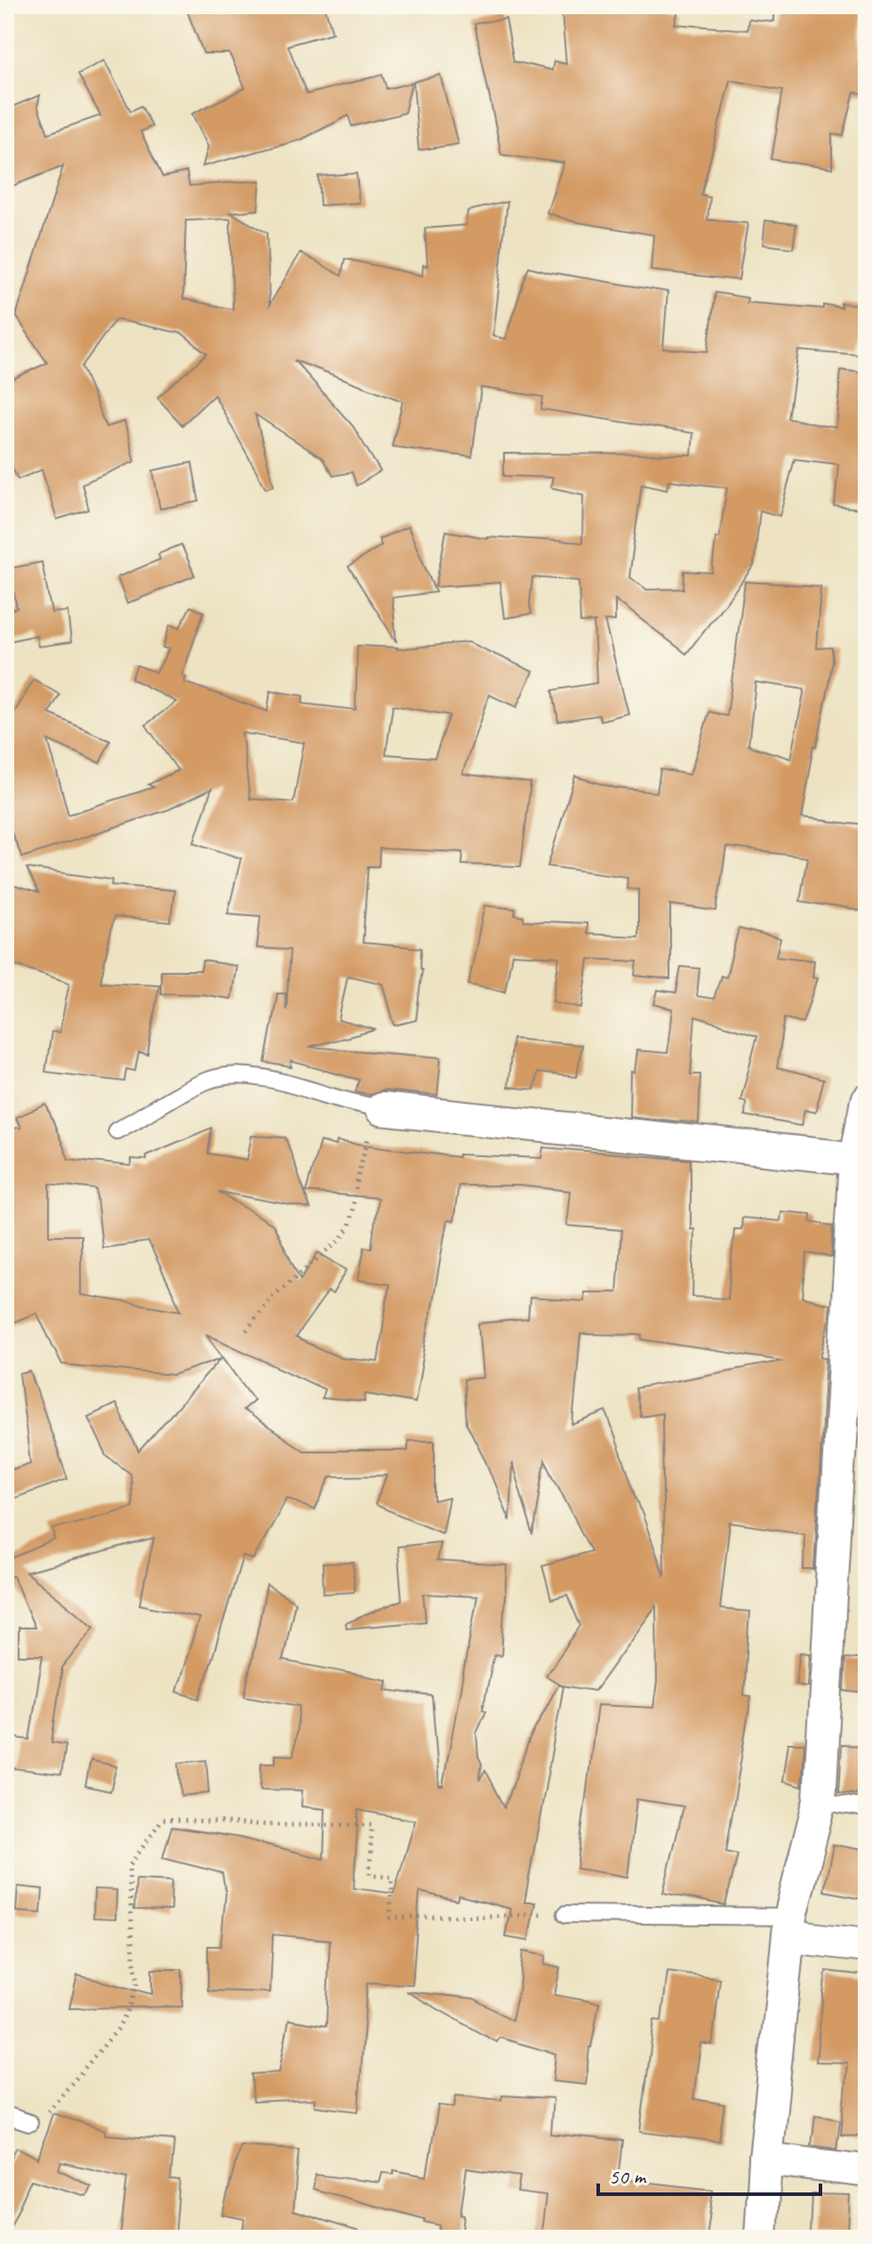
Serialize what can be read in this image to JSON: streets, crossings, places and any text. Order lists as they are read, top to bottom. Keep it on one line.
{"scale_bar":"50 m"}
